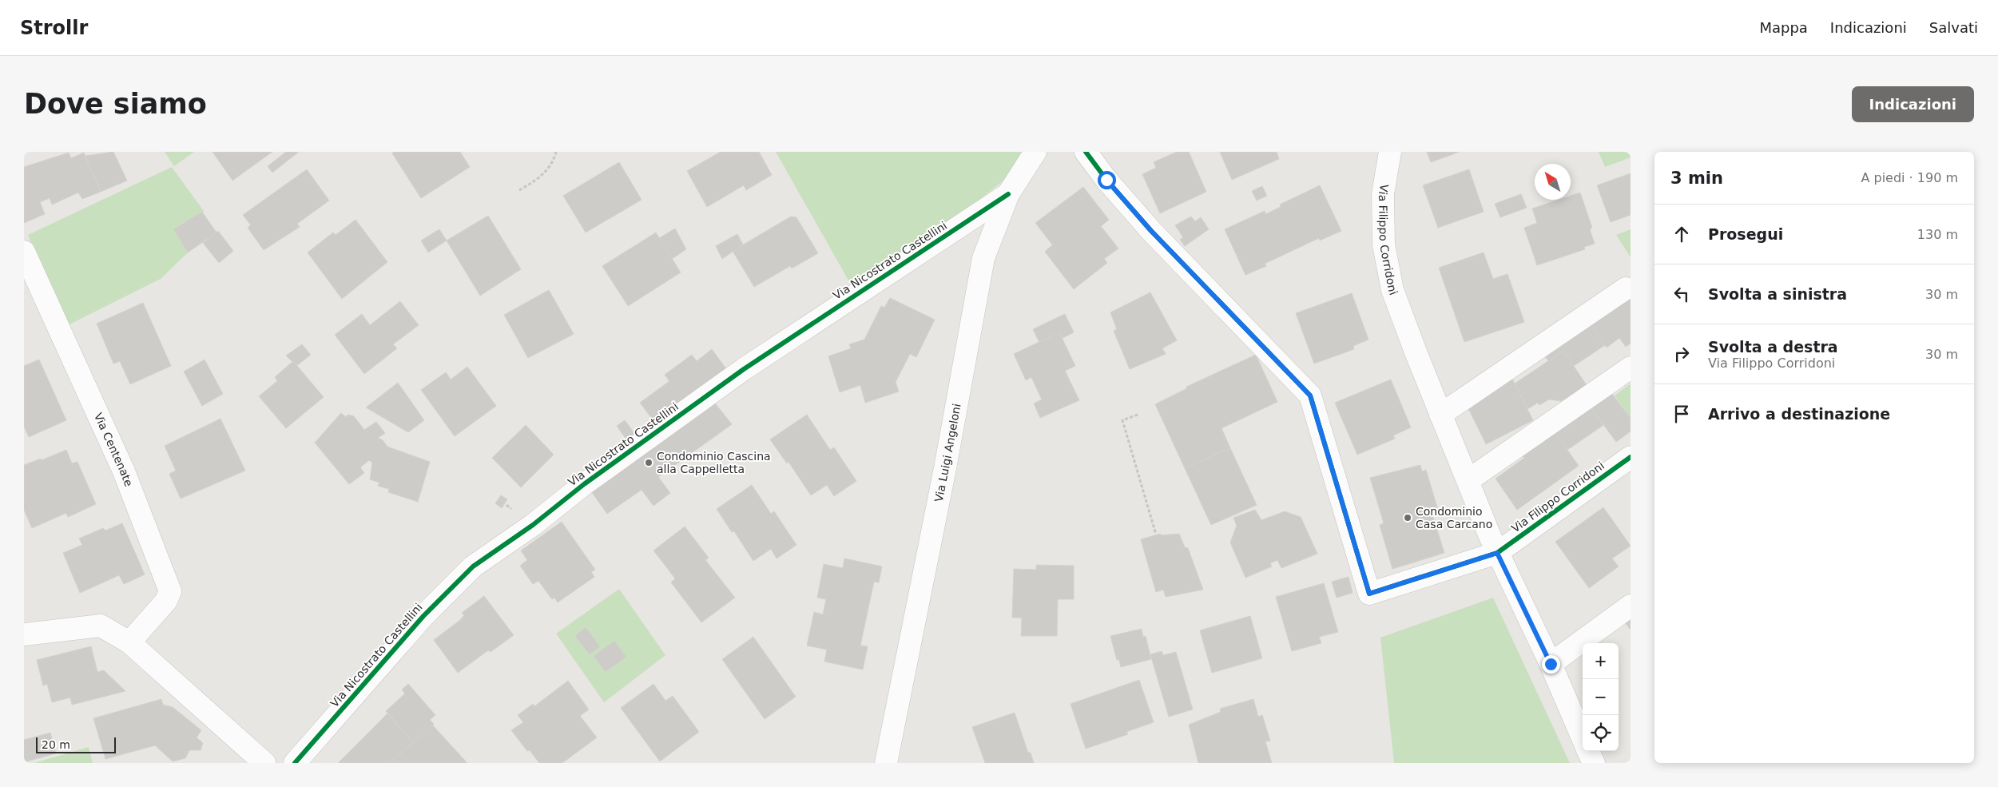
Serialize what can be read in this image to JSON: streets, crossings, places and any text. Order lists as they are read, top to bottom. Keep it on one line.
{"streets":{"street":["Via Filippo Corridoni","Via Nicostrato Castellini","Via Centenate","Via Luigi Angeloni"]},"crossings":[["Via Nicostrato Castellini","Via Luigi Angeloni"]],"places":["Condominio Cascina alla Cappelletta","Condominio Casa Carcano"],"scale_bar":"20 m","north":"top left","page":{"header":"Strollr","nav":["Mappa","Indicazioni","Salvati"],"buttons":"Indicazioni","title":"Dove siamo","heading":["3 min","A piedi · 190 m"],"list":[["Prosegui","130 m"],["Svolta a sinistra","30 m"],["Svolta a destra","Via Filippo Corridoni","30 m"],"Arrivo a destinazione"],"map_buttons":["+","−"],"scale":"20 m"}}
